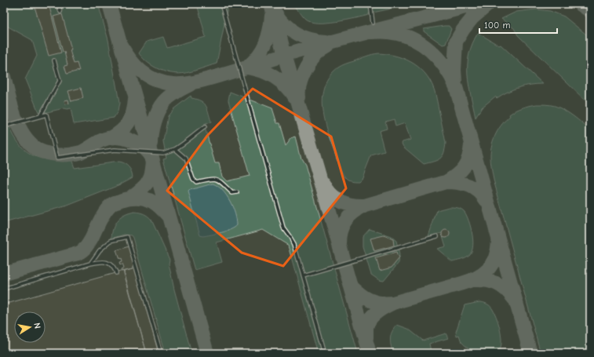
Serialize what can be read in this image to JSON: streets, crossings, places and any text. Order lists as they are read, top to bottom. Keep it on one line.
{"scale_bar":"100 m","north":"right"}
